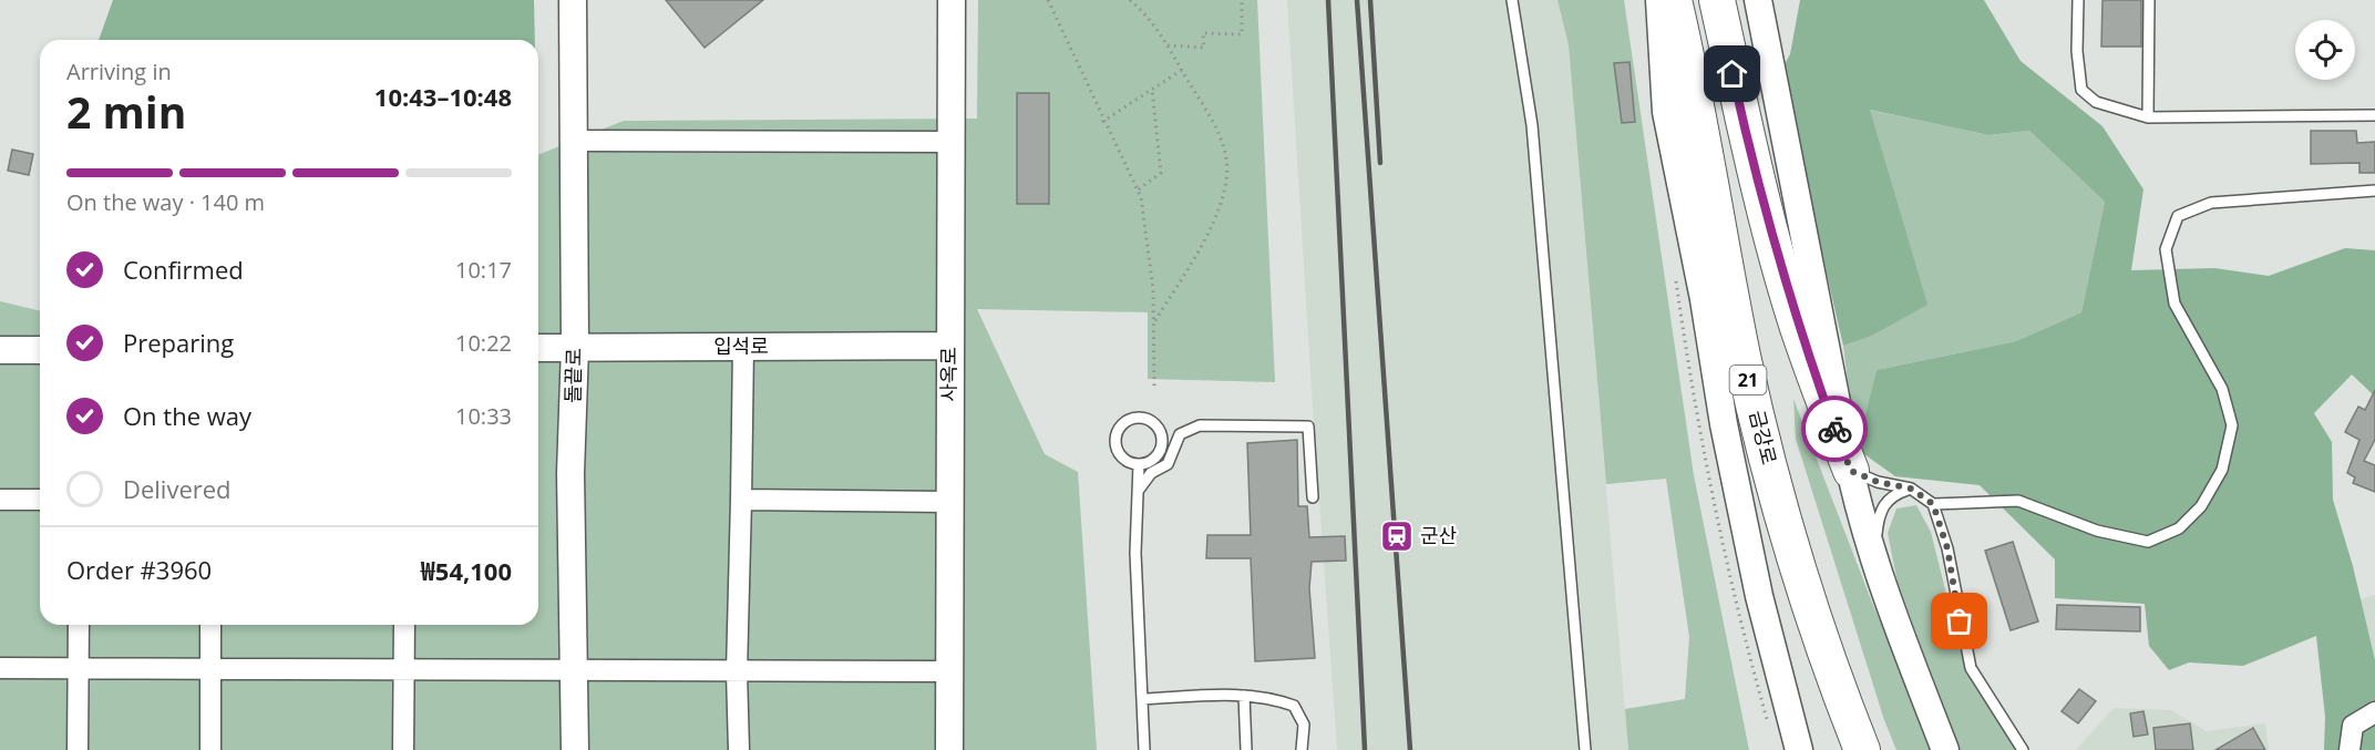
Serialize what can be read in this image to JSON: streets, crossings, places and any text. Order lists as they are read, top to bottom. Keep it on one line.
{"streets":{"highway":["21","금강로"],"street":["입석로","사옥로","돌끝로"]},"crossings":[["입석로","사옥로"],["입석로","돌끝로"]],"places":{"station":["군산"]},"page":{"heading":["2 min","Arriving in","10:43–10:48"],"panel":["Order #3960","₩54,100"],"bar":"On the way · 140 m","list":[["Confirmed","10:17"],["Preparing","10:22"],["On the way","10:33"],"Delivered"]}}
